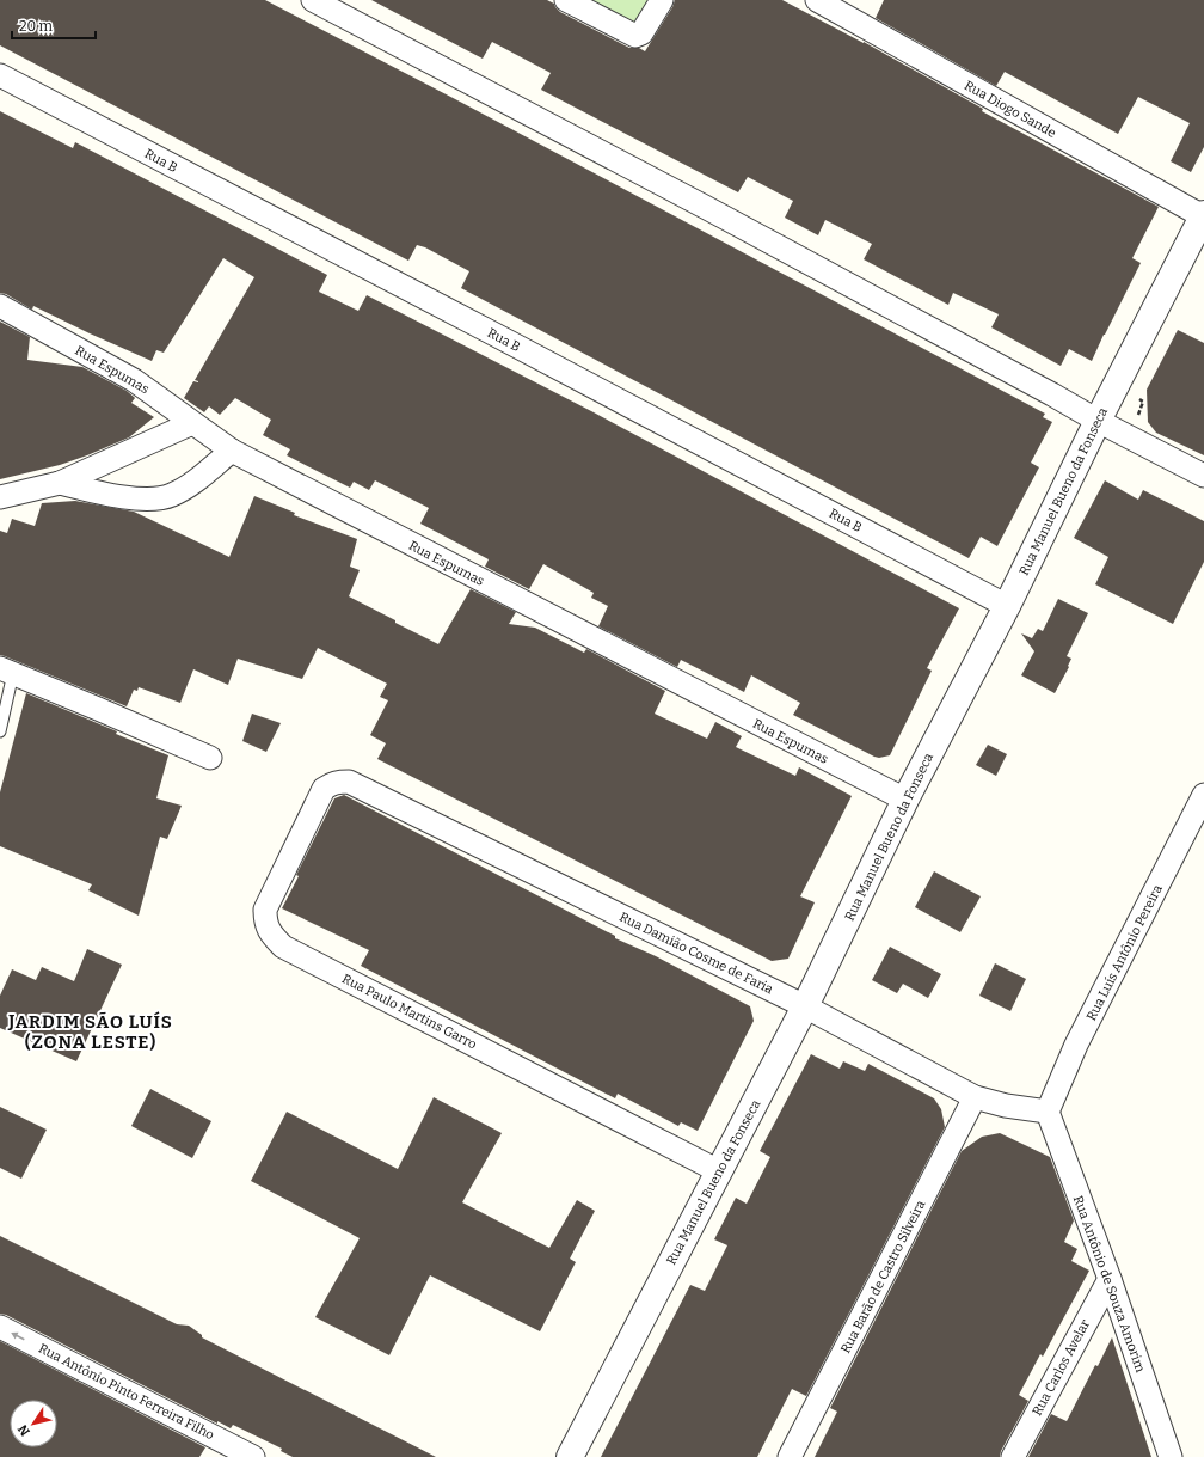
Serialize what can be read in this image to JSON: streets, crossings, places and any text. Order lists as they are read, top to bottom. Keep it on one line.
{"streets":{"street":["Rua Diogo Sande","Rua B","Rua Espumas","Rua Manuel Bueno da Fonseca","Rua Damião Cosme de Faria","Rua Luís Antônio Pereira","Rua Paulo Martins Garro","Rua Barão de Castro Silveira","Rua Antônio de Souza Amorim","Rua Carlos Avelar","Rua Antônio Pinto Ferreira Filho"]},"crossings":[["Rua Diogo Sande","Rua Manuel Bueno da Fonseca"],["Rua B","Rua Manuel Bueno da Fonseca"],["Rua Espumas","Rua Manuel Bueno da Fonseca"],["Rua Manuel Bueno da Fonseca","Rua Damião Cosme de Faria"],["Rua Manuel Bueno da Fonseca","Rua Paulo Martins Garro"],["Rua Damião Cosme de Faria","Rua Luís Antônio Pereira"],["Rua Damião Cosme de Faria","Rua Paulo Martins Garro"],["Rua Damião Cosme de Faria","Rua Barão de Castro Silveira"],["Rua Damião Cosme de Faria","Rua Antônio de Souza Amorim"],["Rua Luís Antônio Pereira","Rua Antônio de Souza Amorim"],["Rua Antônio de Souza Amorim","Rua Carlos Avelar"]],"one_way":["Rua Antônio Pinto Ferreira Filho"],"districts":["JARDIM SÃO LUÍS (ZONA LESTE)"],"scale_bar":"20 m","north":"bottom left"}
